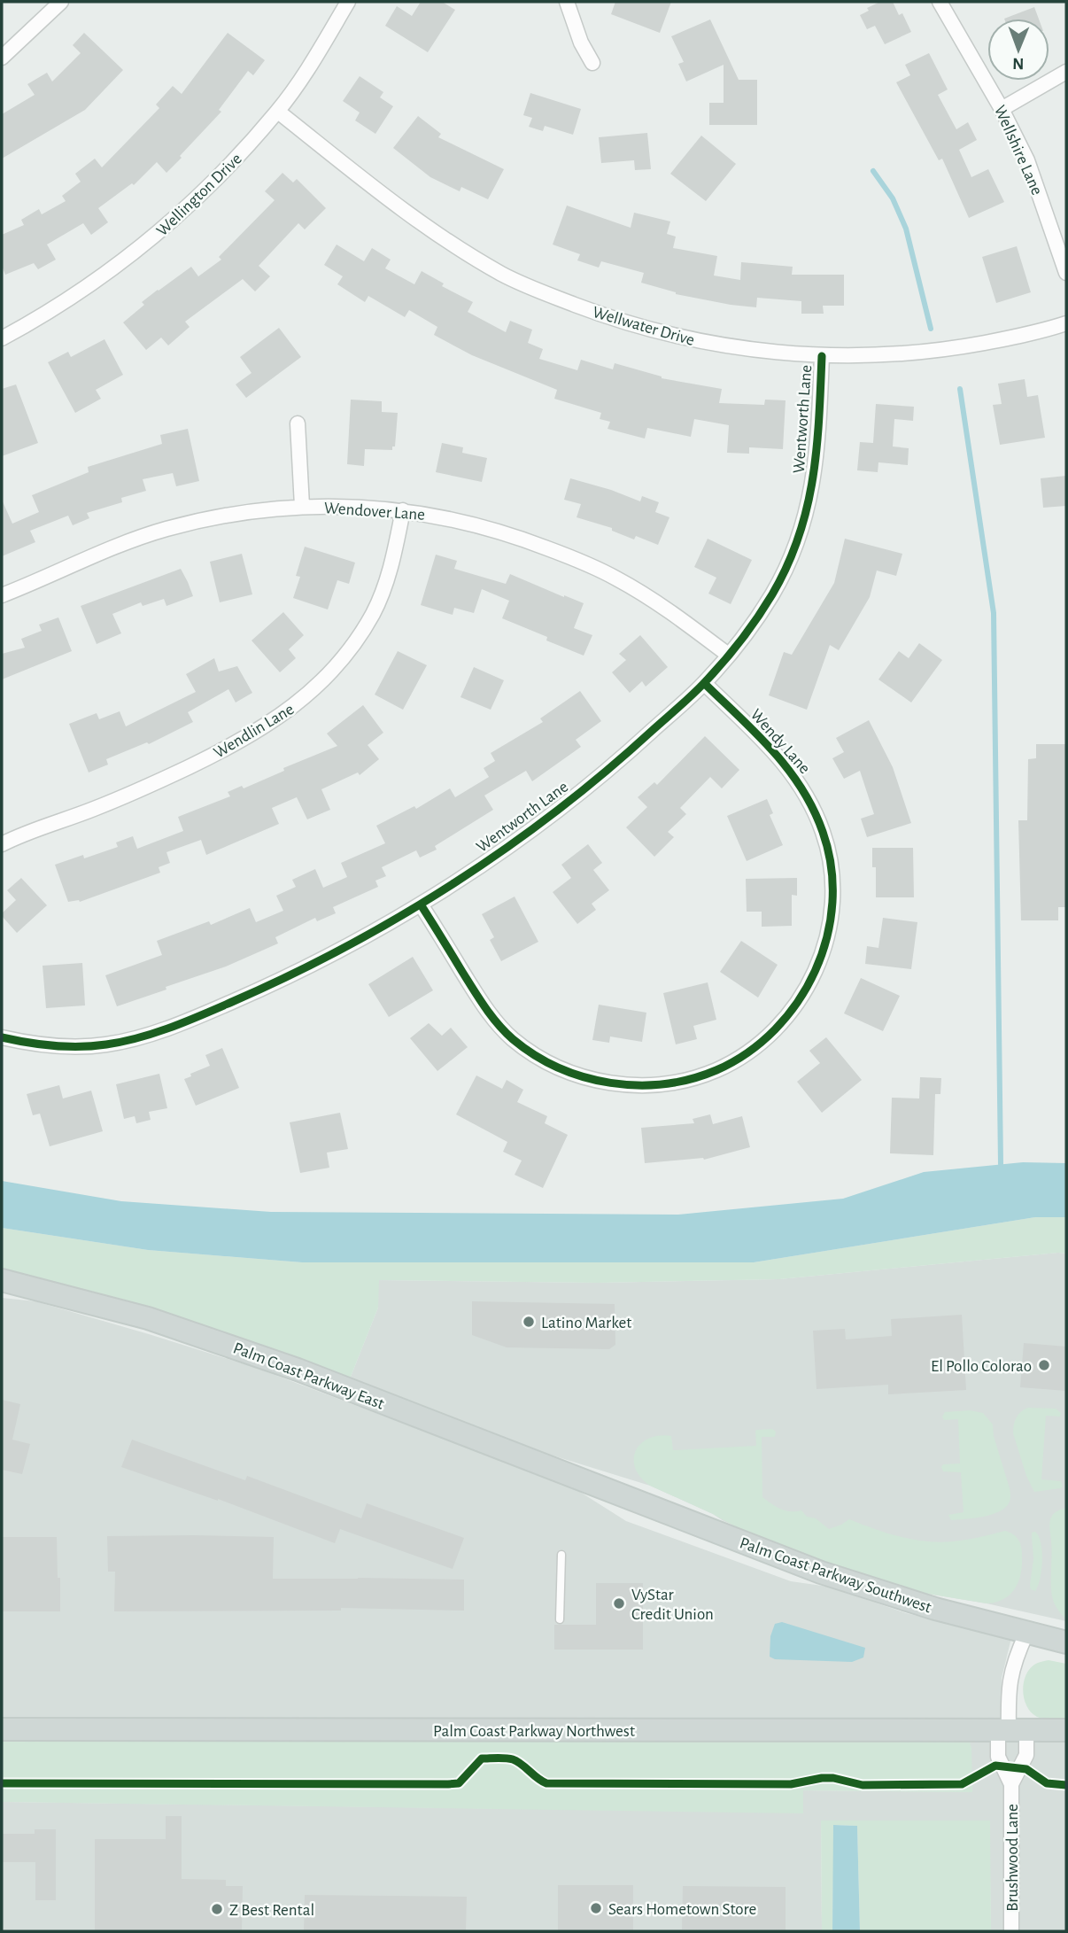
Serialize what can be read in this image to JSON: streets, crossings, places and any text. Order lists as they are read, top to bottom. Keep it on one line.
{"streets":{"main road":["Palm Coast Parkway East","Palm Coast Parkway Southwest","Palm Coast Parkway Northwest"],"street":["Wellshire Lane","Wellington Drive","Wellwater Drive","Wentworth Lane","Wendover Lane","Wendlin Lane","Wendy Lane","Brushwood Lane"]},"crossings":[["Wellington Drive","Wellwater Drive"],["Wellwater Drive","Wentworth Lane"],["Wentworth Lane","Wendover Lane"],["Wentworth Lane","Wendy Lane"],["Wendover Lane","Wendlin Lane"],["Palm Coast Parkway East","Palm Coast Parkway Southwest"],["Palm Coast Parkway Southwest","Brushwood Lane"],["Palm Coast Parkway Northwest","Brushwood Lane"]],"places":["Latino Market","El Pollo Colorao","VyStar Credit Union","Sears Hometown Store","Z Best Rental"],"north":"bottom"}
